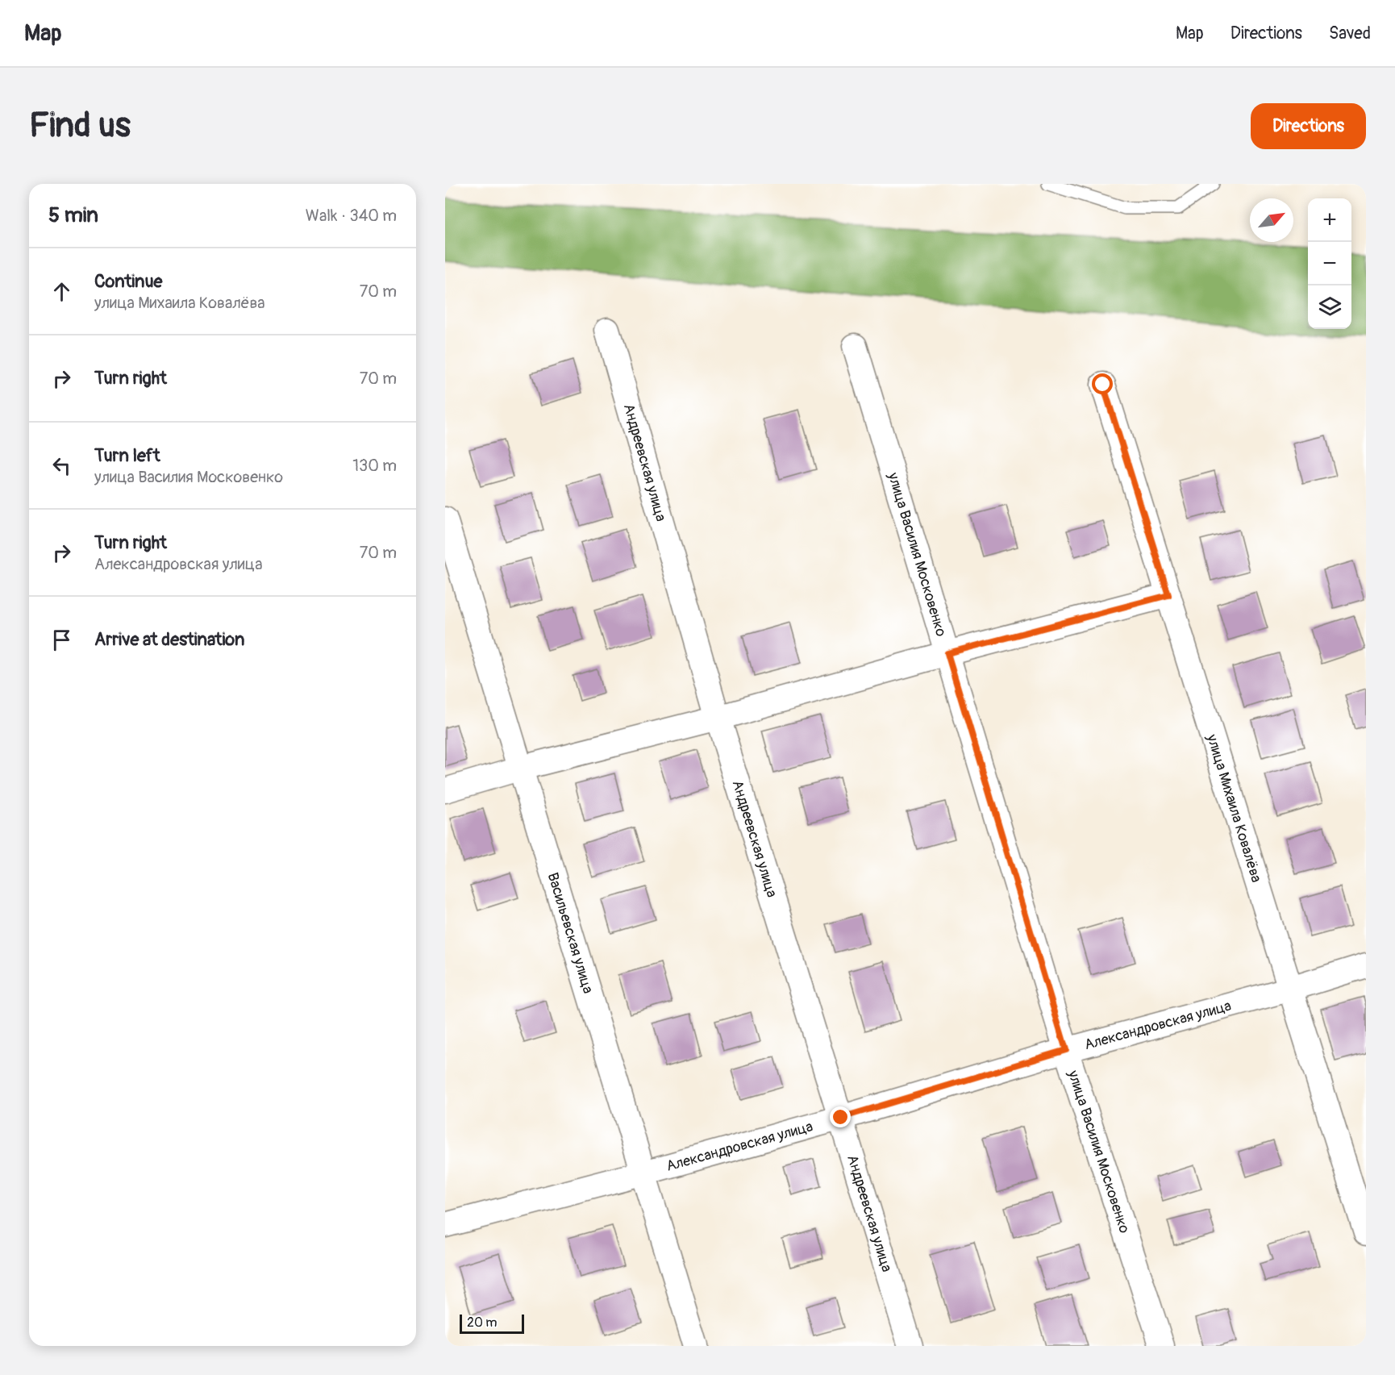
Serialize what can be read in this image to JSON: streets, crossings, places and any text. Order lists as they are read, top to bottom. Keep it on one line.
{"streets":{"street":["Андреевская улица","улица Василия Московенко","улица Михаила Ковалёва","Васильевская улица","Александровская улица"]},"crossings":[["Андреевская улица","Александровская улица"],["улица Василия Московенко","Александровская улица"],["улица Михаила Ковалёва","Александровская улица"],["Васильевская улица","Александровская улица"]],"scale_bar":"20 m","north":"top right","page":{"header":"Map","nav":["Map","Directions","Saved"],"buttons":"Directions","title":"Find us","heading":["5 min","Walk · 340 m"],"map_buttons":["+","−"],"list":[["Continue","улица Михаила Ковалёва","70 m"],["Turn right","70 m"],["Turn left","улица Василия Московенко","130 m"],["Turn right","Александровская улица","70 m"],"Arrive at destination"],"scale":"20 m"}}
